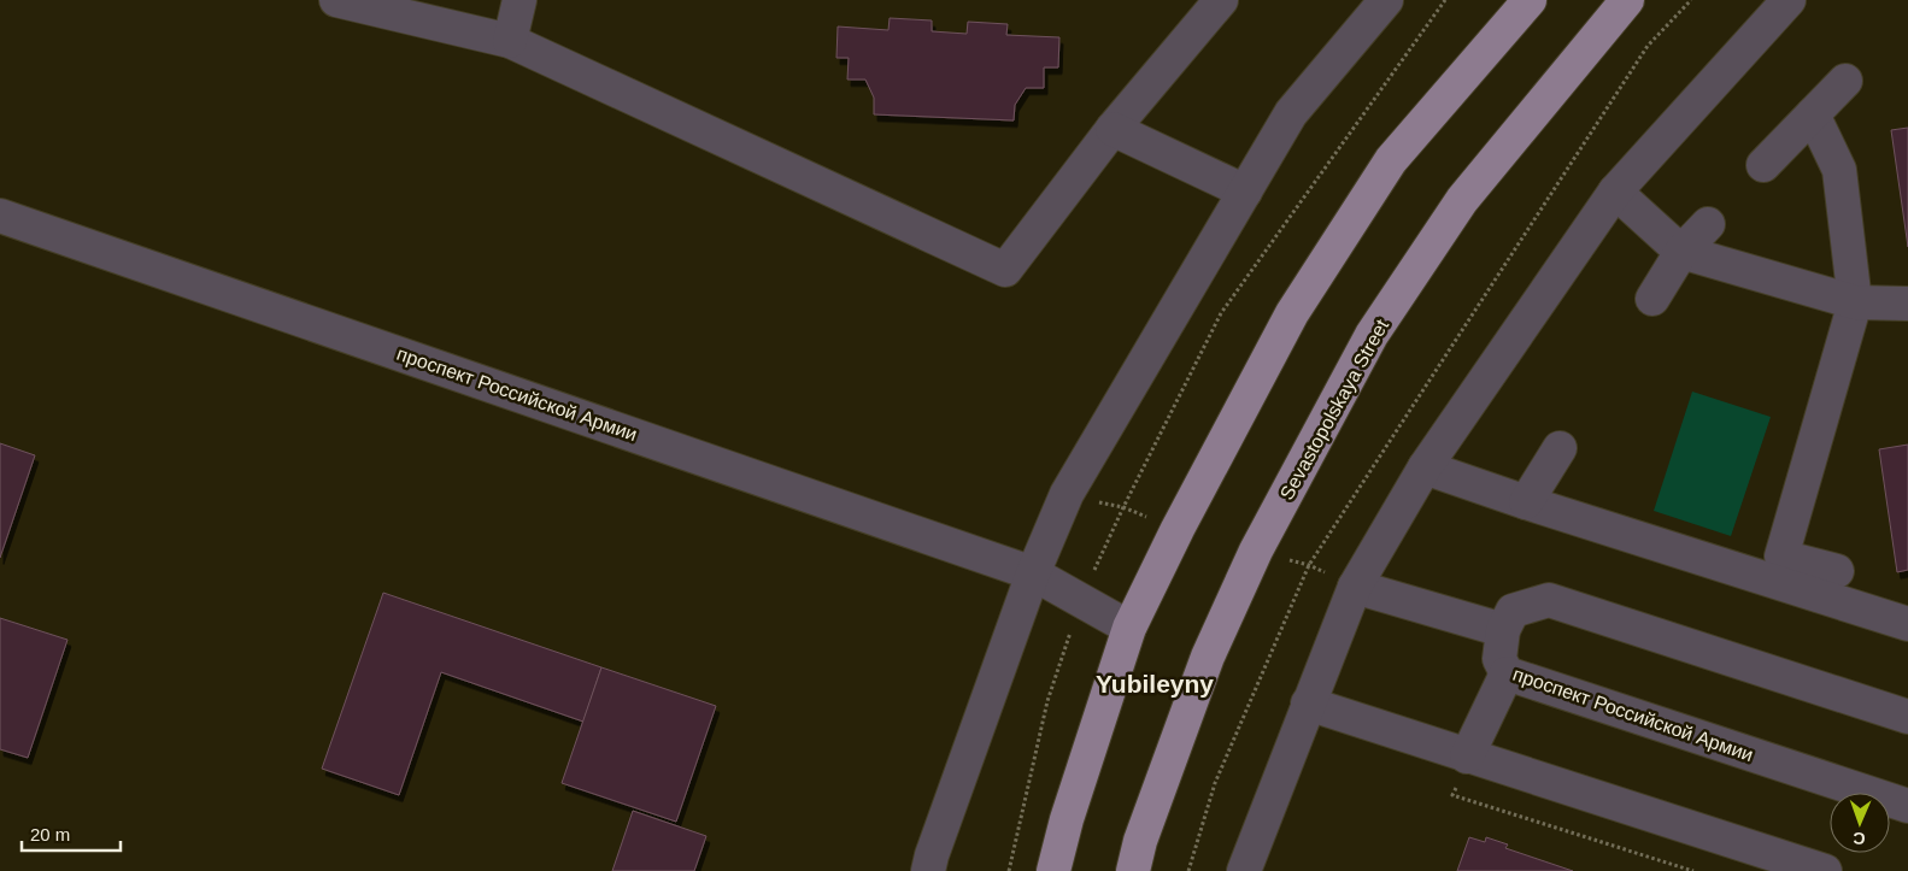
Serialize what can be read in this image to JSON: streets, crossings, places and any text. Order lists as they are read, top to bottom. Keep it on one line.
{"streets":{"main road":["Sevastopolskaya Street"],"street":["проспект Российской Армии"]},"districts":["Yubileyny"],"scale_bar":"20 m","north":"bottom"}
